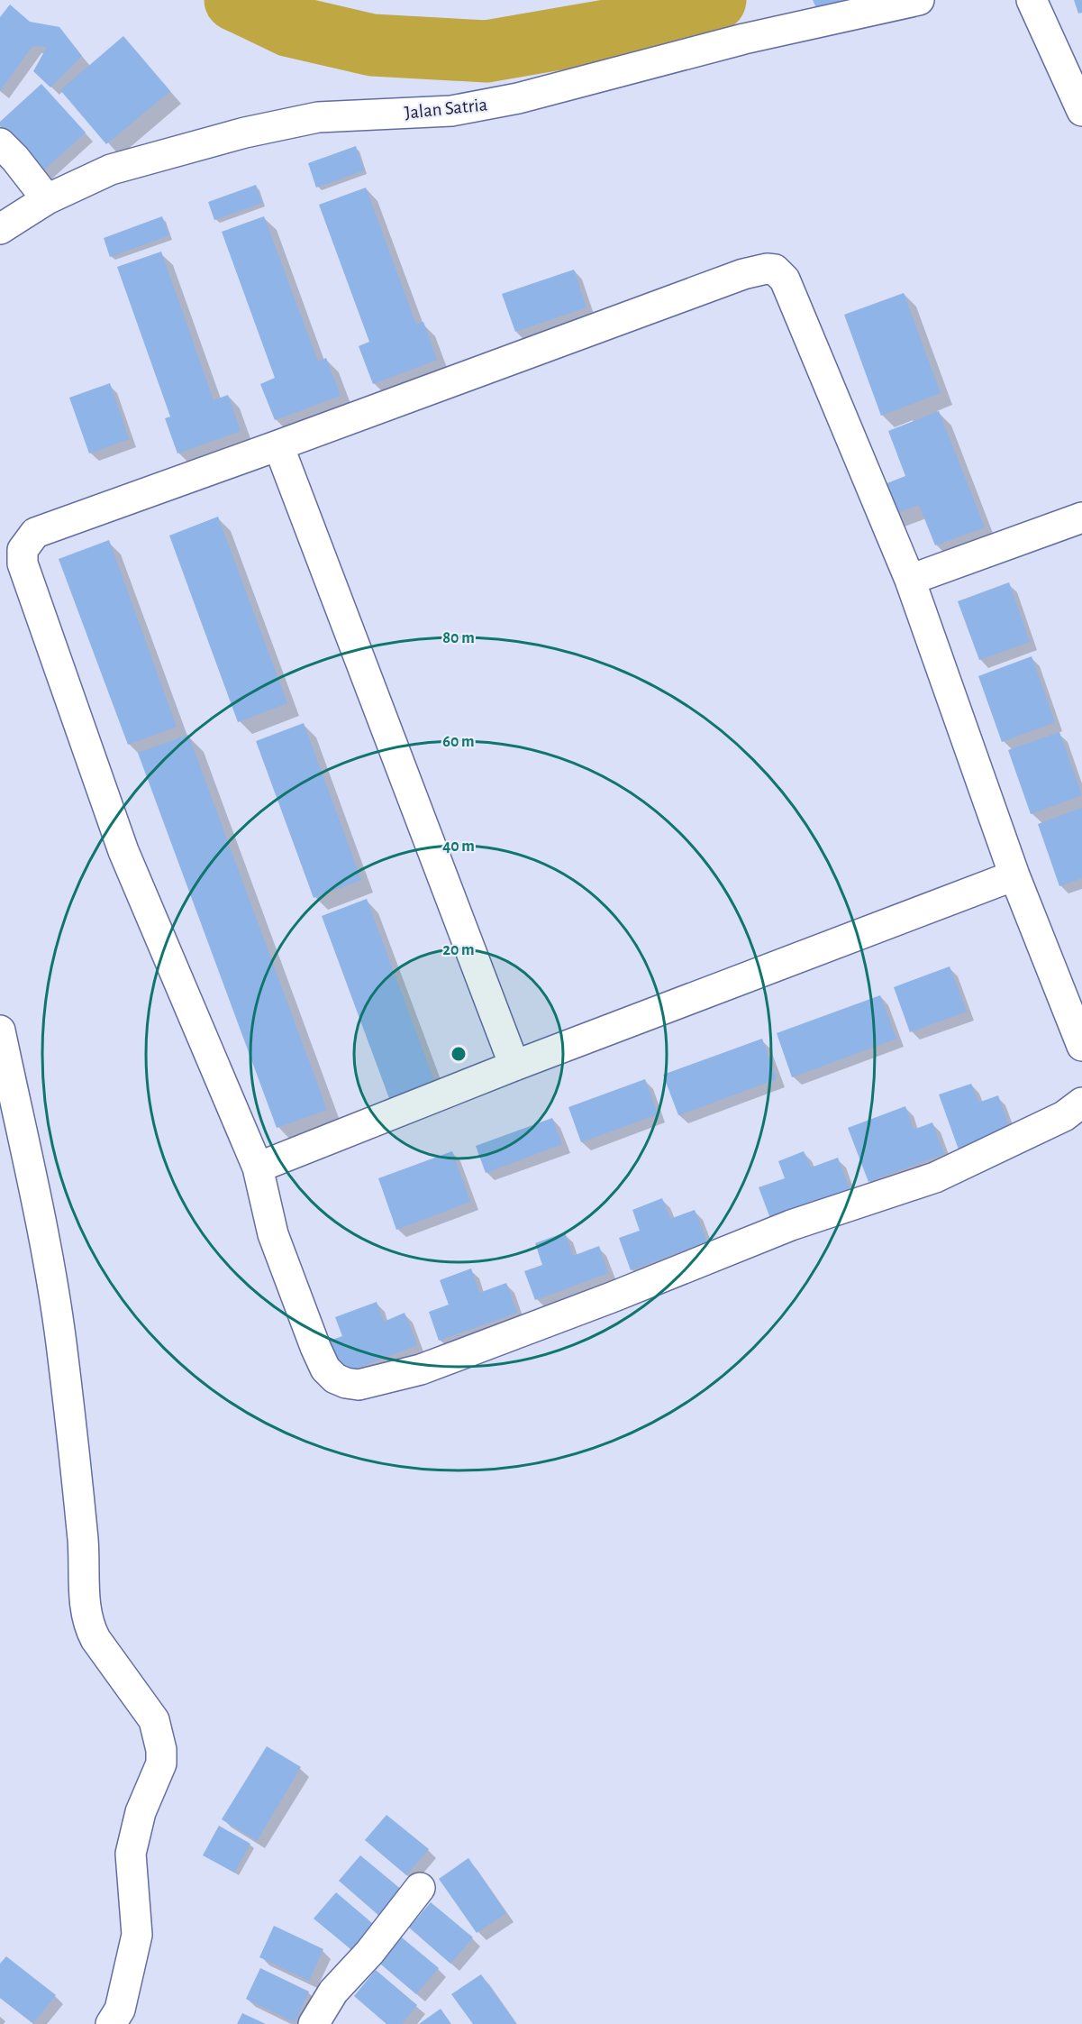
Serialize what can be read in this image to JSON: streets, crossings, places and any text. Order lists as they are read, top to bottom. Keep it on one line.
{"streets":{"main road":["Jalan Satria"]},"rings":["80 m","60 m","40 m","20 m"]}
